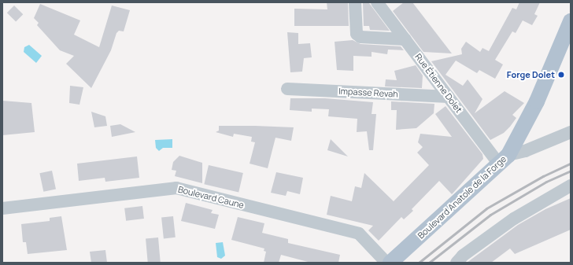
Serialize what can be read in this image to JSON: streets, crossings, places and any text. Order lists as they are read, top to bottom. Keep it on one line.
{"streets":{"main road":["Boulevard Anatole de la Forge"],"street":["Rue Étienne Dolet","Impasse Revah","Boulevard Caune"]},"crossings":[["Rue Étienne Dolet","Impasse Revah"],["Rue Étienne Dolet","Boulevard Anatole de la Forge"]],"places":["Forge Dolet"]}
